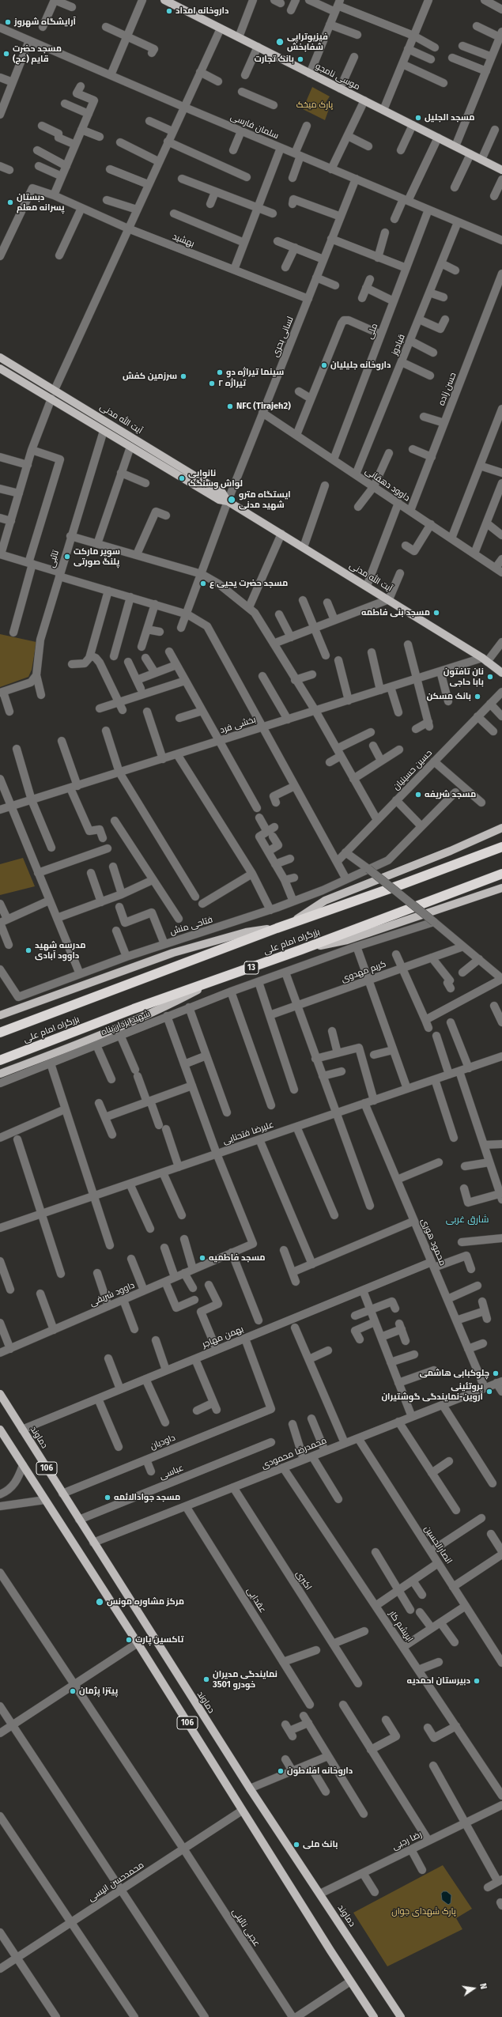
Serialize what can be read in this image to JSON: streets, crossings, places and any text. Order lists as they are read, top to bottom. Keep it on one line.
{"streets":{"highway":["بزرگراه امام علی","13"],"main road":["موسی نامجو","آیت الله مدنی","دماوند","106"],"street":["سلمان فارسی","بهشید","ملی","لسانی بحری","قبادوز","حسن زاده","داوود دهقانی","تائبی","بخشی فرد","حسین حسینیان","فتاحی منش","کریم مهدوی","شهید یزدان‌پناه","علیرضا فتحنایی","محمود هوری","داوود شریفی","بهمن مهاجر","داودیان","محمدرضا محمودی","عباسی","انصارالحسین","اکبری","عقدایی","ابریشم کار","رضا رجبی","محمدحسن انیسی","عجبی نائینی"]},"crossings":[["سلمان فارسی","ملی"],["سلمان فارسی","لسانی بحری"],["سلمان فارسی","قبادوز"],["بهشید","لسانی بحری"],["ملی","داوود دهقانی"],["لسانی بحری","آیت الله مدنی"],["لسانی بحری","داوود دهقانی"],["قبادوز","داوود دهقانی"],["حسن زاده","داوود دهقانی"],["آیت الله مدنی","تائبی"],["آیت الله مدنی","بخشی فرد"],["علیرضا فتحنایی","محمود هوری"],["علیرضا فتحنایی","داوود شریفی"],["محمود هوری","بهمن مهاجر"],["محمود هوری","محمدرضا محمودی"],["بهمن مهاجر","دماوند"],["بهمن مهاجر","داودیان"],["دماوند","داودیان"],["دماوند","محمدرضا محمودی"],["دماوند","عباسی"],["دماوند","رضا رجبی"],["محمدرضا محمودی","انصارالحسین"],["محمدرضا محمودی","اکبری"],["محمدرضا محمودی","عقدایی"],["محمدرضا محمودی","ابریشم کار"],["106","محمدحسن انیسی"],["محمدحسن انیسی","عجبی نائینی"]],"districts":["شارق غربی"],"parks":["پارک میخک","پارک شهدای جوان"],"places":["داروخانه امداد","آرایشگاه شهروز","فیزیوتراپی شفابخش","مسجد حضرت قایم (عج)","بانک تجارت","مسجد الجلیل","دبستان پسرانه معلم","داروخانه جلیلیان","سینما تیراژه دو","سرزمین کفش","تیراژه ۲","NFC (Tirajeh2)","نانوایی لواش وسنگک","ایستگاه مترو شهید مدنی","سوپر مارکت پلنگ صورتی","مسجد حضرت یحیی ع","مسجد بنی فاطمه","نان تافتون بابا حاجی","بانک مسکن","مسجد شریفه","مدرسه شهید داوود آبادی","مسجد فاطمیه","چلوکبابی هاشمی","پروتئینی آروین-نمایندگی گوشتیران","مسجد جوادالائمه","مرکز مشاوره مونس","تاکسین پارت","نمایندگی مدیران خودرو 3501","دبیرستان احمدیه","پیتزا پژمان","داروخانه افلاطون","بانک ملی"],"north":"right"}
